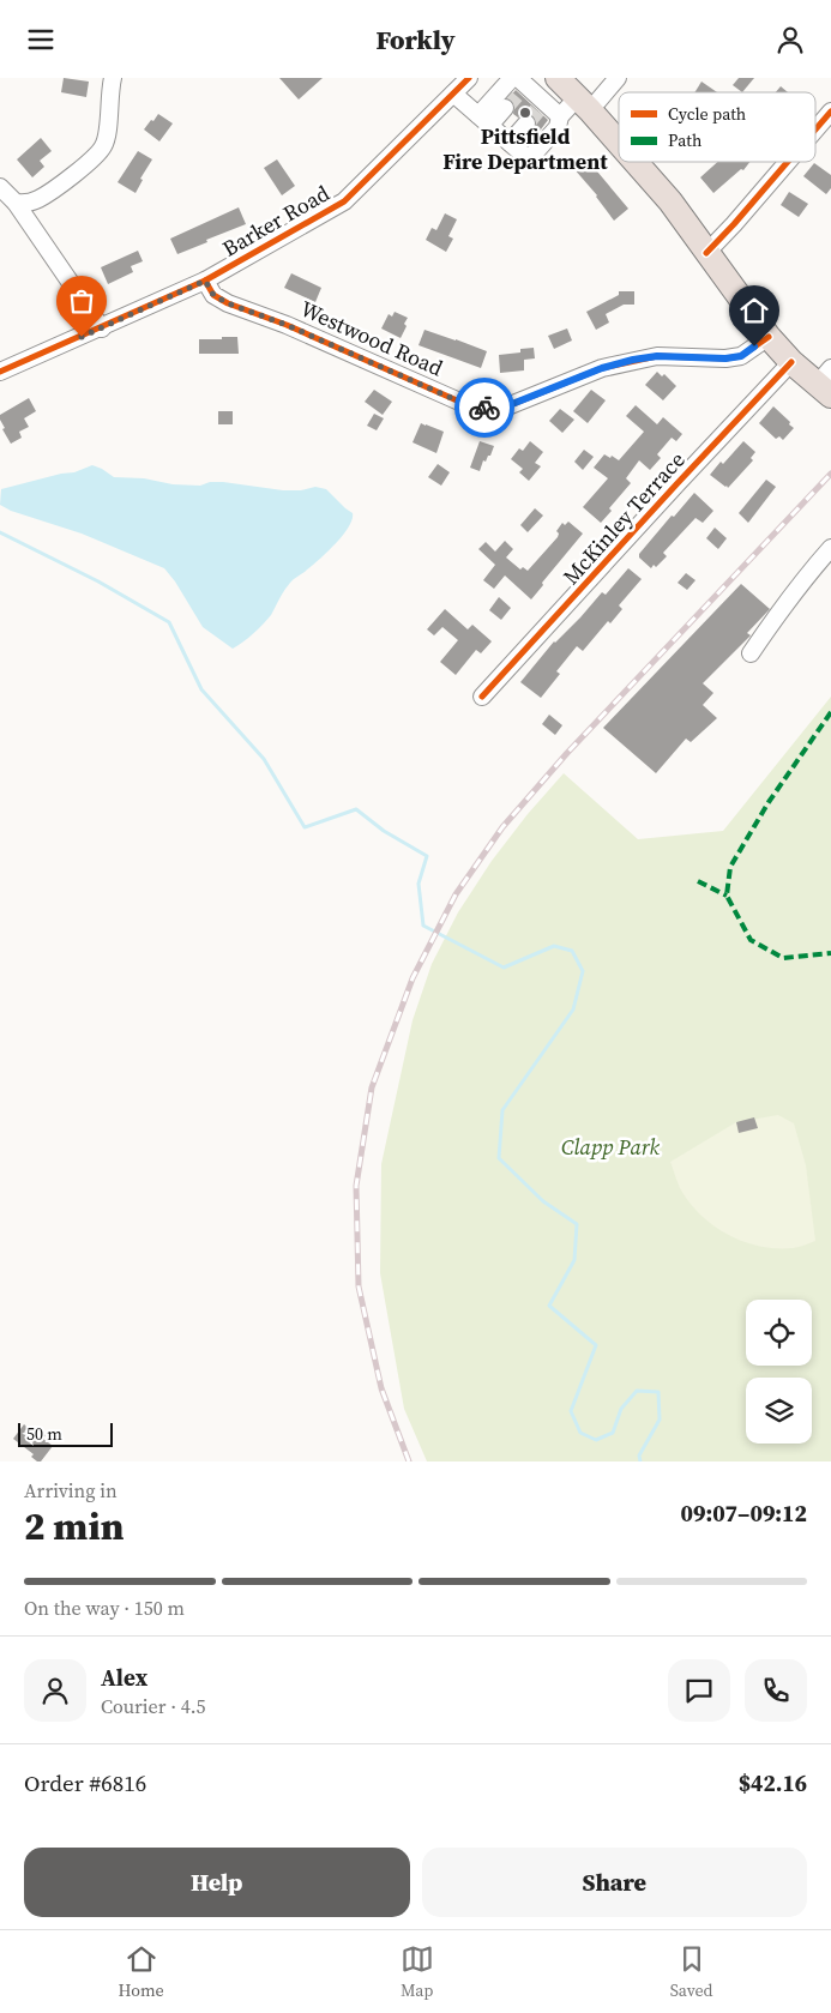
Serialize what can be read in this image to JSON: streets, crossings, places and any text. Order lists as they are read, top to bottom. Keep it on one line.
{"streets":{"street":["Barker Road","Westwood Road","McKinley Terrace"]},"crossings":[["Barker Road","Westwood Road"]],"parks":["Clapp Park"],"places":["Pittsfield Fire Department"],"legend":["Cycle path","Path"],"scale_bar":"50 m","page":{"header":"Forkly","scale":"50 m","heading":["2 min","Arriving in","09:07–09:12"],"panel":["Alex","Courier · 4.5","Order #6816","$42.16"],"bar":"On the way · 150 m","buttons":["Help","Share"],"tabs":["Home","Map","Saved"]}}
